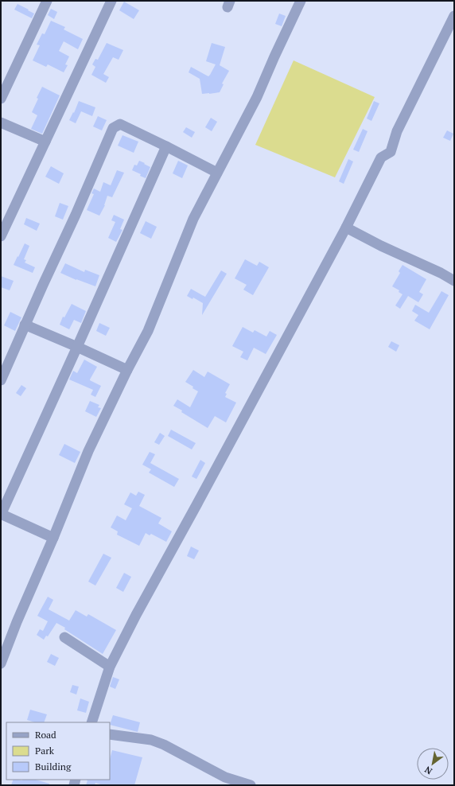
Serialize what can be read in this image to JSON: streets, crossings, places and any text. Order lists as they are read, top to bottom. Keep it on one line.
{"legend":["Road","Park","Building"],"north":"bottom left"}
